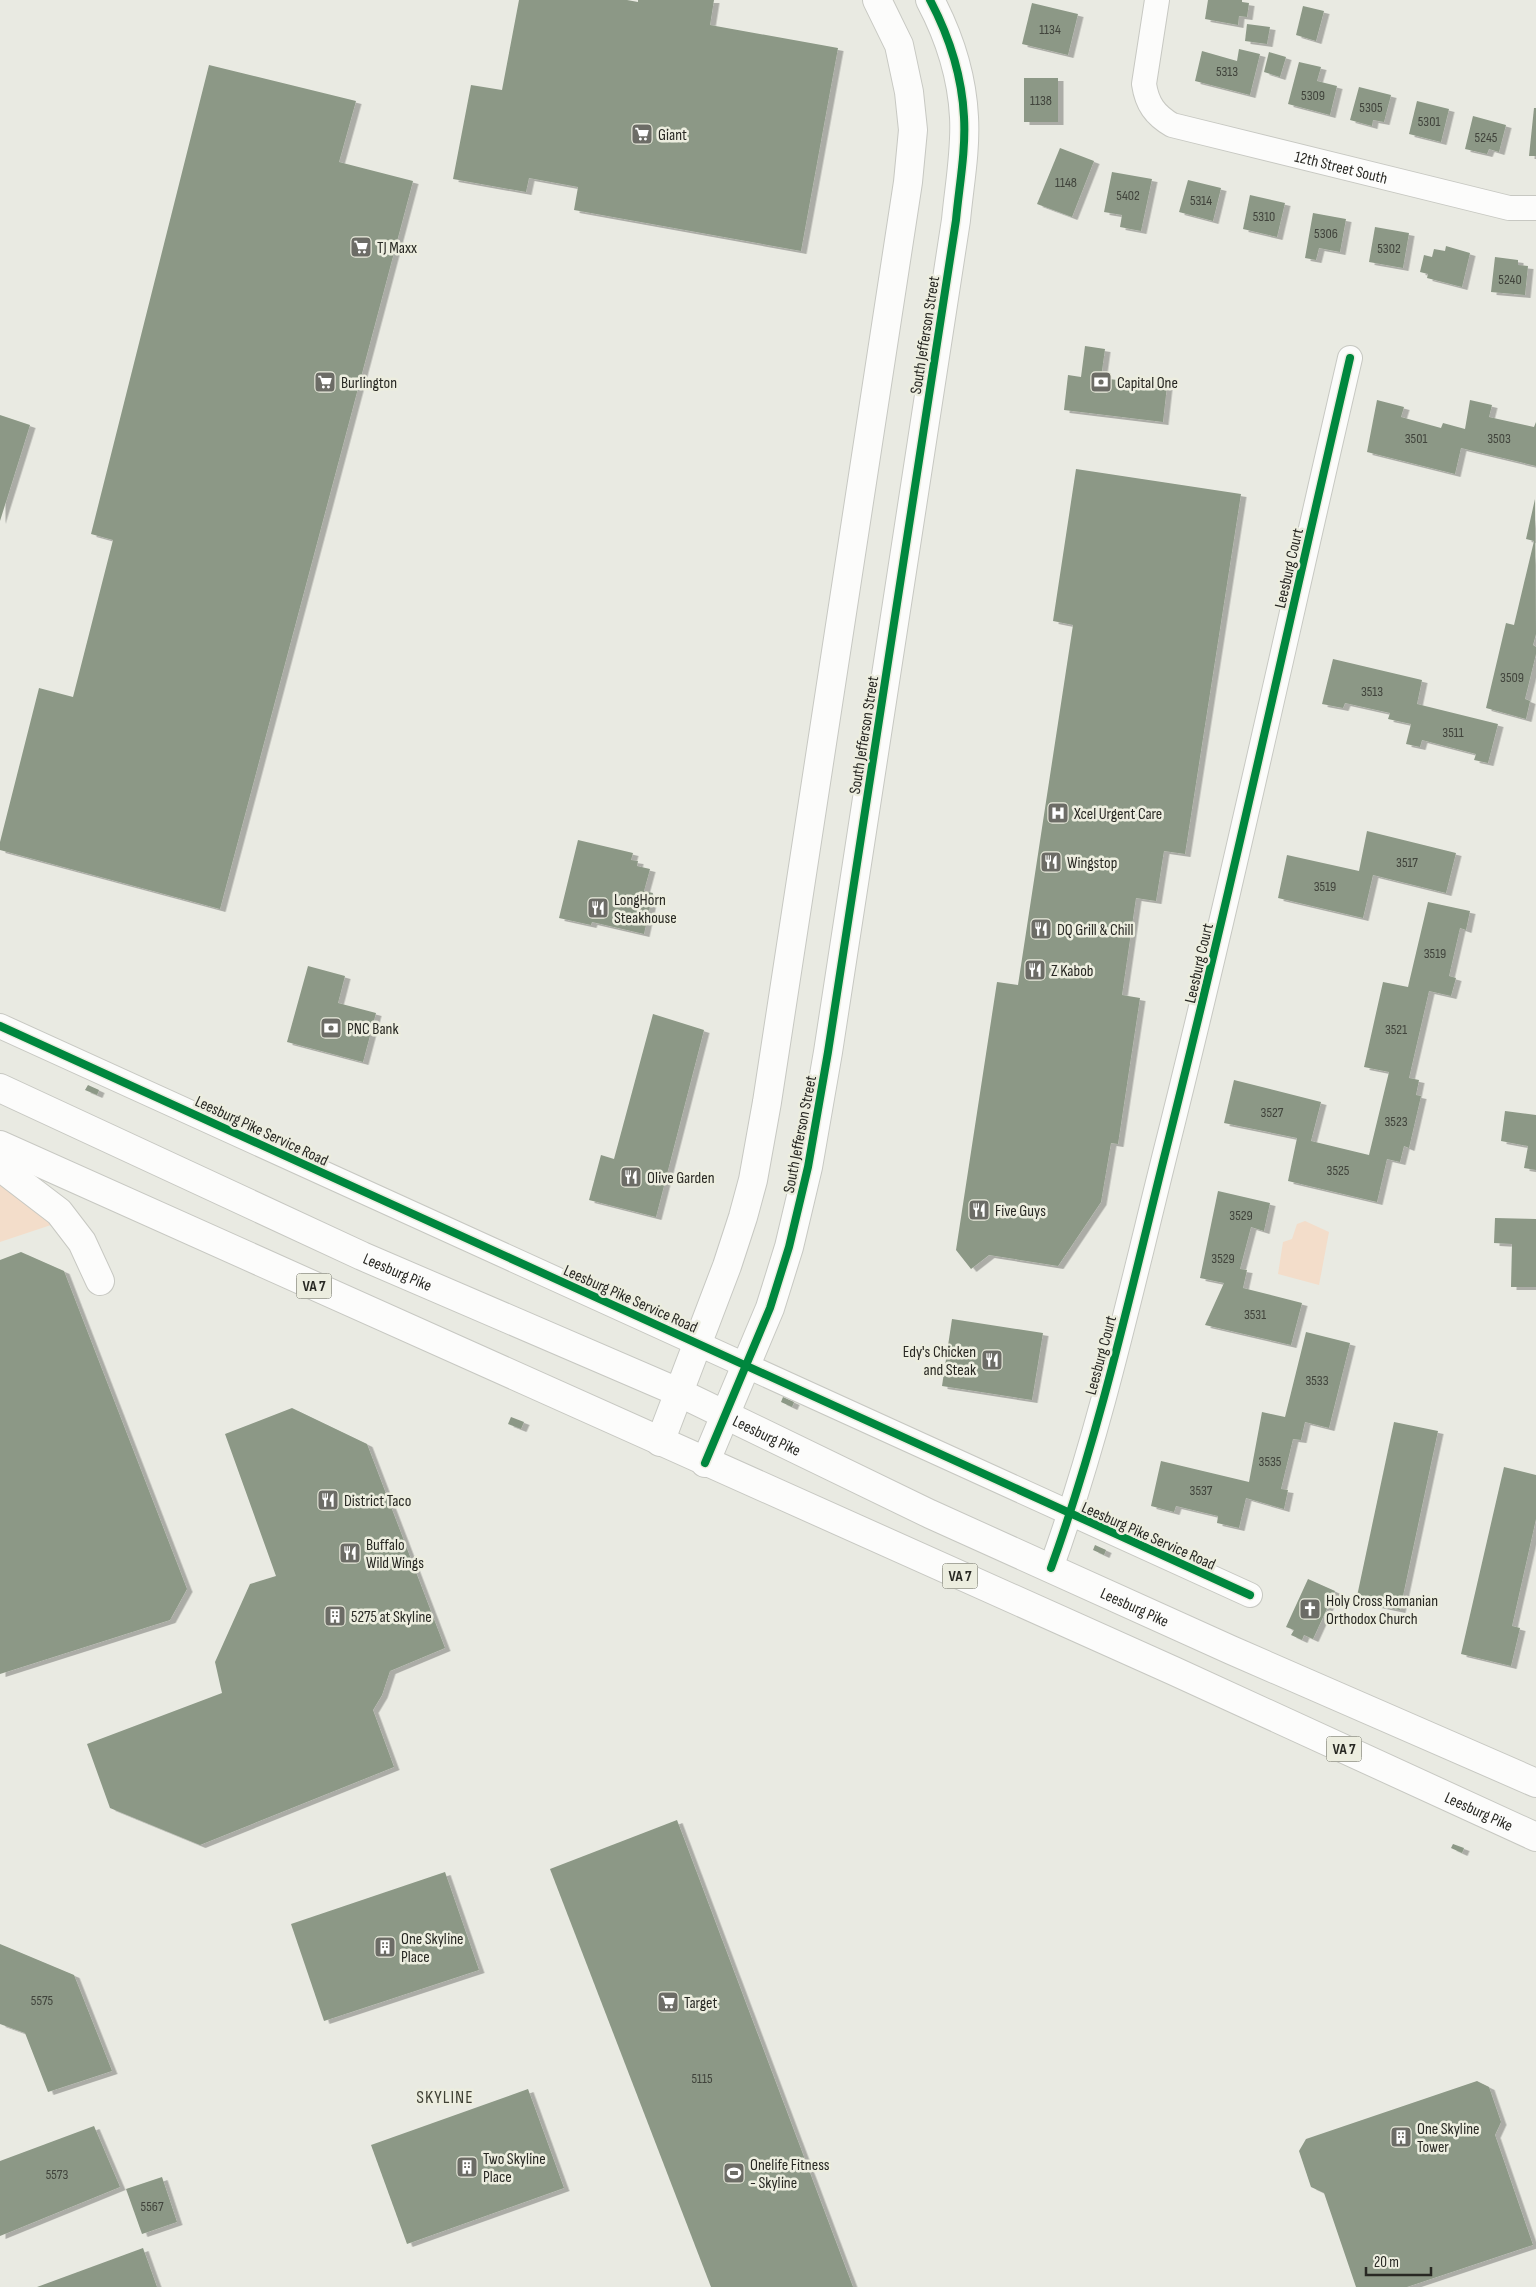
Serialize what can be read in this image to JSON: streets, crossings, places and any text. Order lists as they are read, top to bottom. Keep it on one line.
{"streets":{"main road":["South Jefferson Street","Leesburg Pike","VA 7"],"street":["12th Street South","Leesburg Court","Leesburg Pike Service Road"]},"crossings":[["South Jefferson Street","Leesburg Pike Service Road"],["South Jefferson Street","Leesburg Pike"],["Leesburg Court","Leesburg Pike Service Road"],["Leesburg Court","Leesburg Pike"]],"districts":["SKYLINE"],"places":{"supermarket":["Giant","TJ Maxx","Burlington","Target"],"bank":["Capital One","PNC Bank"],"hospital":["Xcel Urgent Care"],"restaurant":["Wingstop","LongHorn Steakhouse","DQ Grill & Chill","Z Kabob","Olive Garden","Five Guys","Edy's Chicken and Steak","District Taco","Buffalo Wild Wings"],"church":["Holy Cross Romanian Orthodox Church"],"building":["5275 at Skyline","One Skyline Place","One Skyline Tower","Two Skyline Place"],"sports":["Onelife Fitness - Skyline"]},"house_numbers":["1134","5313","5309","1138","5305","5301","5245","1148","5402","5314","5310","5306","5302","5240","3501","3503","3509","3513","3511","3517","3519","3519","3521","3527","3523","3525","3529","3529","3531","3533","3535","3537","5575","5115","5573","5567"],"scale_bar":"20 m"}
